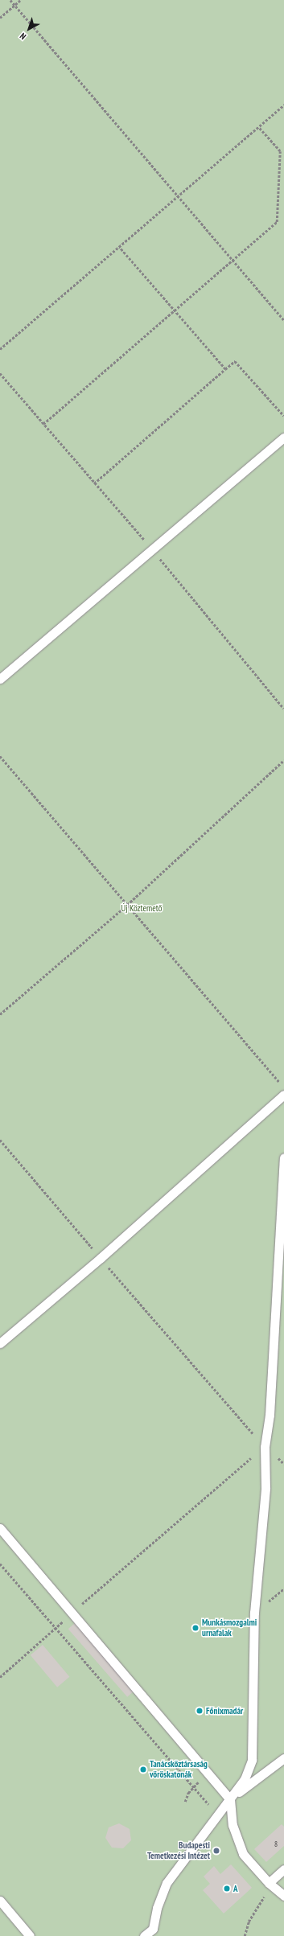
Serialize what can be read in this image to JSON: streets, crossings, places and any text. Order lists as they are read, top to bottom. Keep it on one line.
{"parks":["Új Köztemető"],"places":["Munkásmozgalmi urnafalak","Főnixmadár","Tanácsköztársaság vöröskatonák","Budapesti Temetkezési Intézet","A"],"house_numbers":["8"],"north":"bottom left"}
